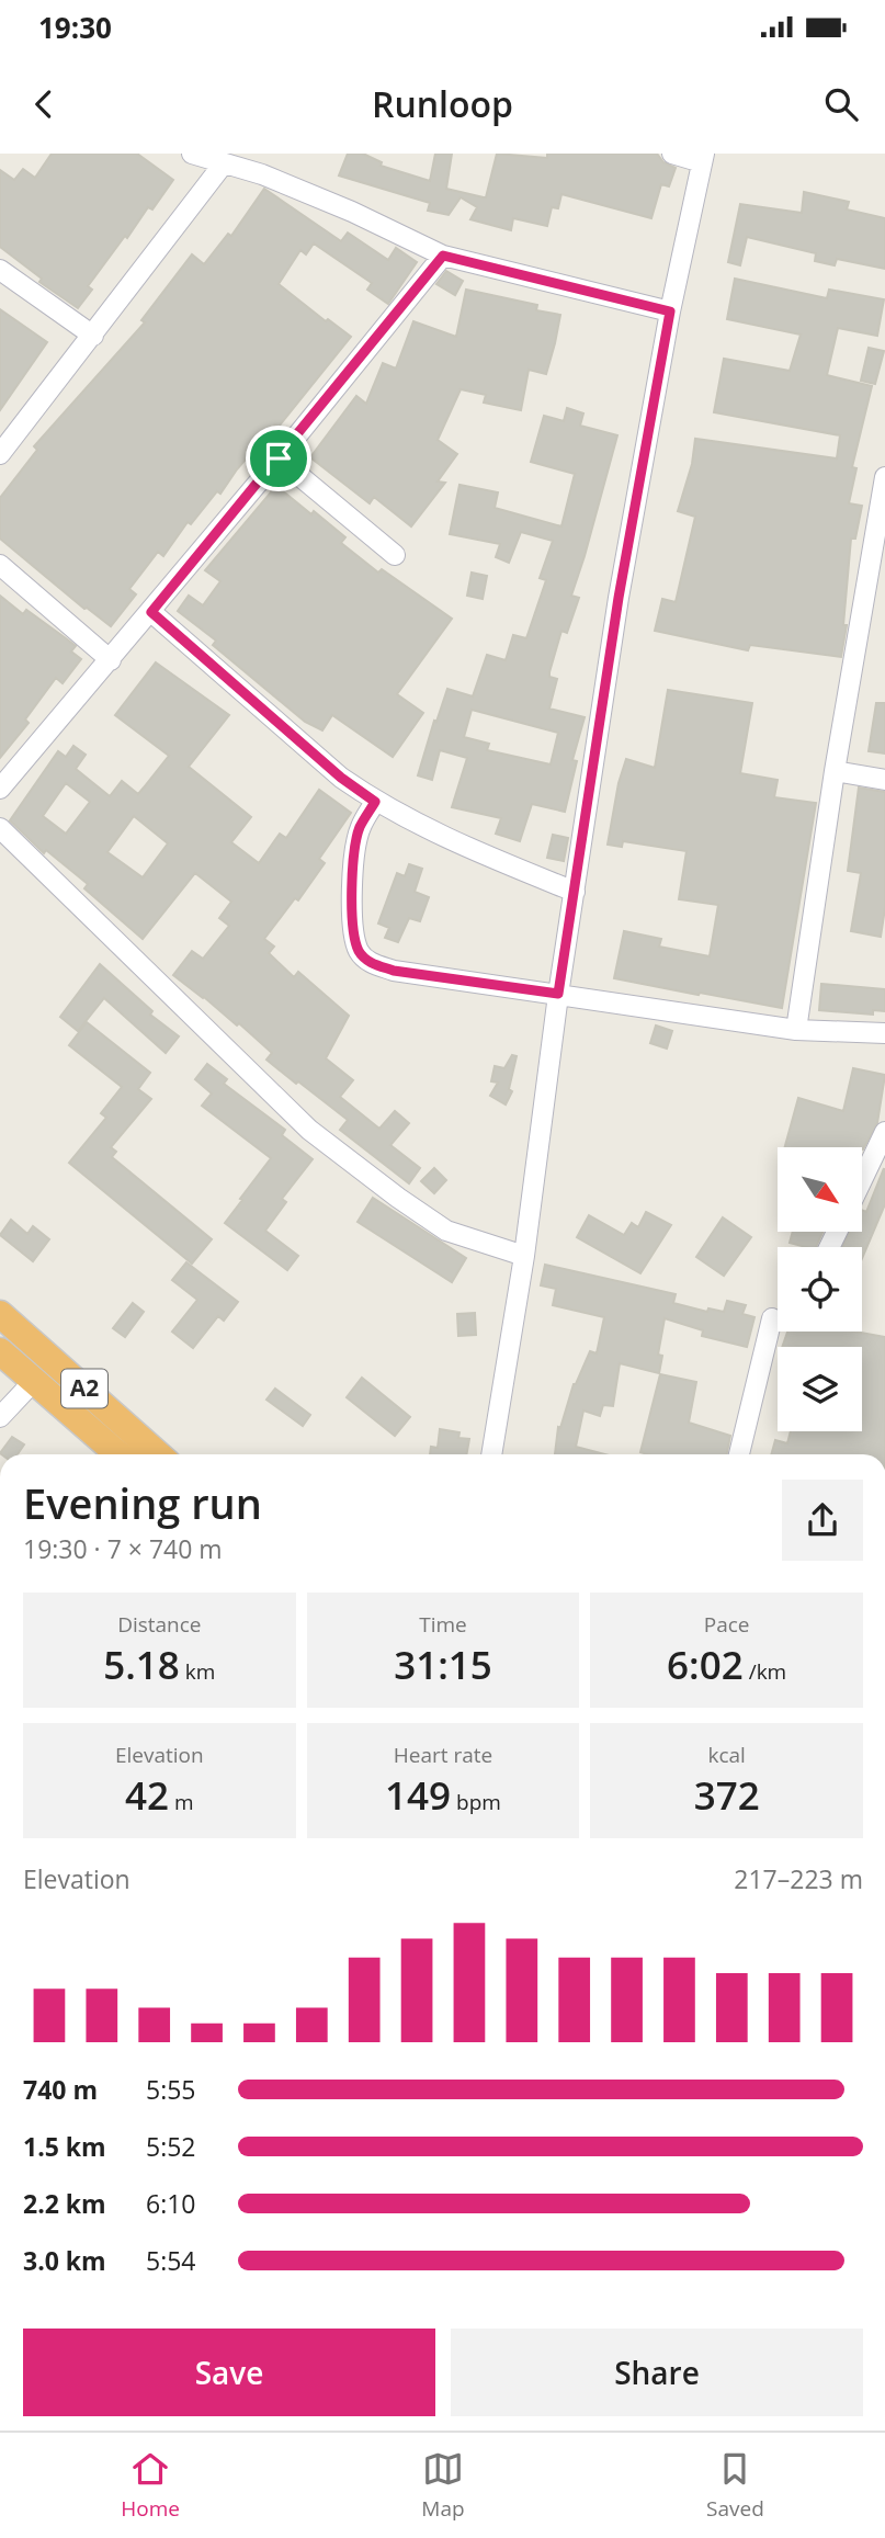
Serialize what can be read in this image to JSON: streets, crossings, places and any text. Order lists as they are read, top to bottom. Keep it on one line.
{"streets":{"highway":["A2"]},"north":"bottom right","page":{"status":"19:30","header":"Runloop","heading":["Evening run","19:30 · 7 × 740 m"],"stats":[["Distance","5.18 km"],["Time","31:15"],["Pace","6:02 /km"],["Elevation","42 m"],["Heart rate","149 bpm"],["kcal","372"]],"chart":["Elevation","217–223 m"],"list":[{"name":"740 m","note":"5:55"},{"name":"1.5 km","note":"5:52"},{"name":"2.2 km","note":"6:10"},{"name":"3.0 km","note":"5:54"}],"buttons":["Save","Share"],"tabs":["Home","Map","Saved"]}}
